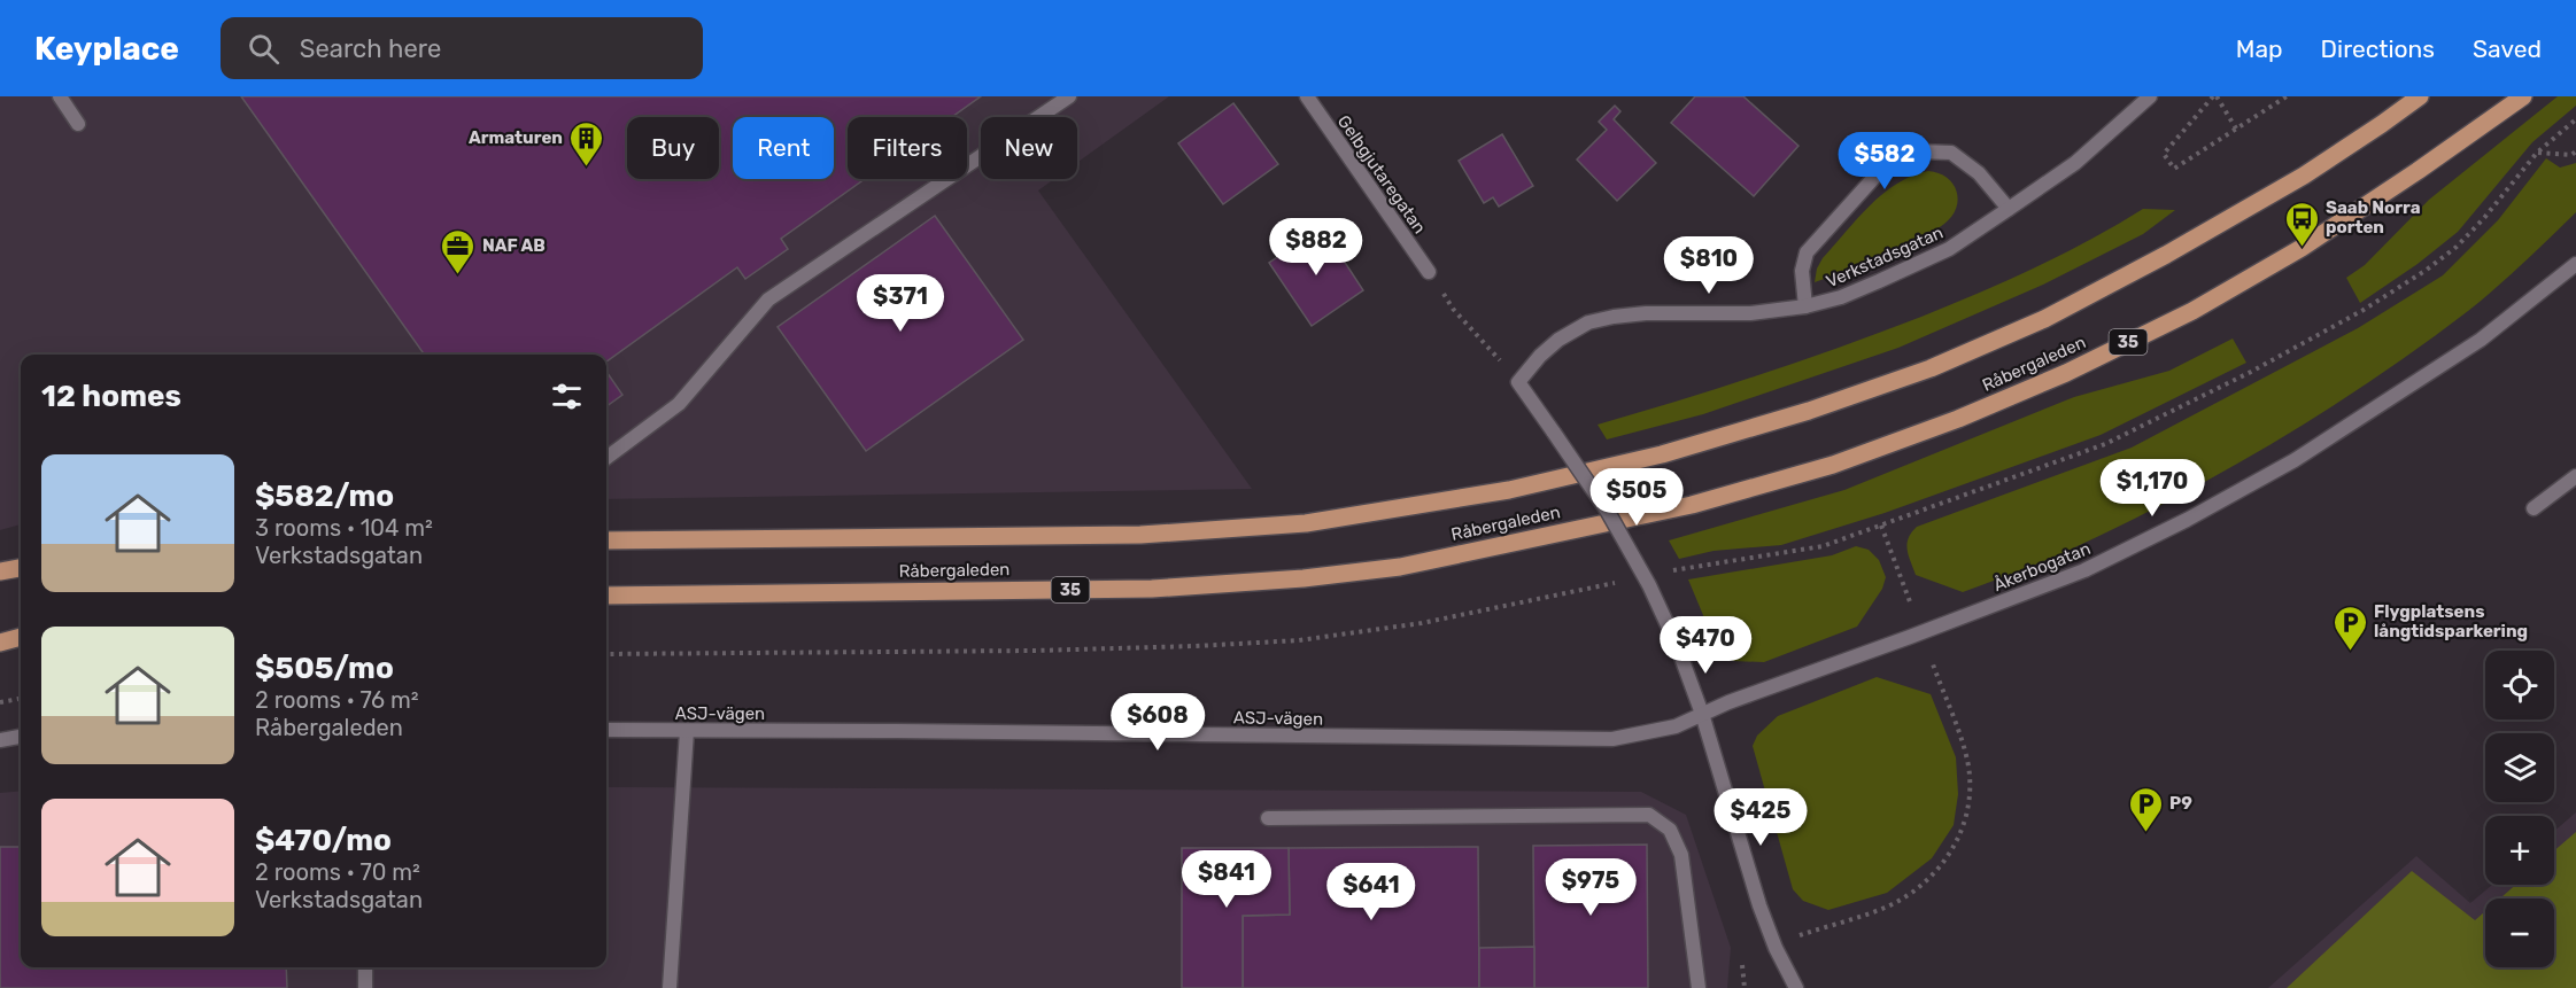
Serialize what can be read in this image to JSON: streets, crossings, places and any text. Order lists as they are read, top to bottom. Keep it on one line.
{"streets":{"main road":["35","Råbergaleden"],"street":["Gelbgjutaregatan","Verkstadsgatan","Åkerbogatan","ASJ-vägen"]},"crossings":[["Åkerbogatan","ASJ-vägen"]],"places":{"building":["Armaturen"],"bus stop":["Saab Norra porten"],"office":["NAF AB"],"parking":["Flygplatsens långtidsparkering","P9"]},"page":{"header":"Keyplace","search":"Search here","nav":["Map","Directions","Saved"],"chip":["Buy","Rent","Filters","New"],"price":["$582","$882","$810","$371","$1,170","$505","$470","$608","$425","$841","$975","$641"],"heading":"12 homes","list":[{"name":"$582/mo","note":"3 rooms · 104 m² · Verkstadsgatan"},{"name":"$505/mo","note":"2 rooms · 76 m² · Råbergaleden"},{"name":"$470/mo","note":"2 rooms · 70 m² · Verkstadsgatan"}],"map_buttons":["+","−"]}}
